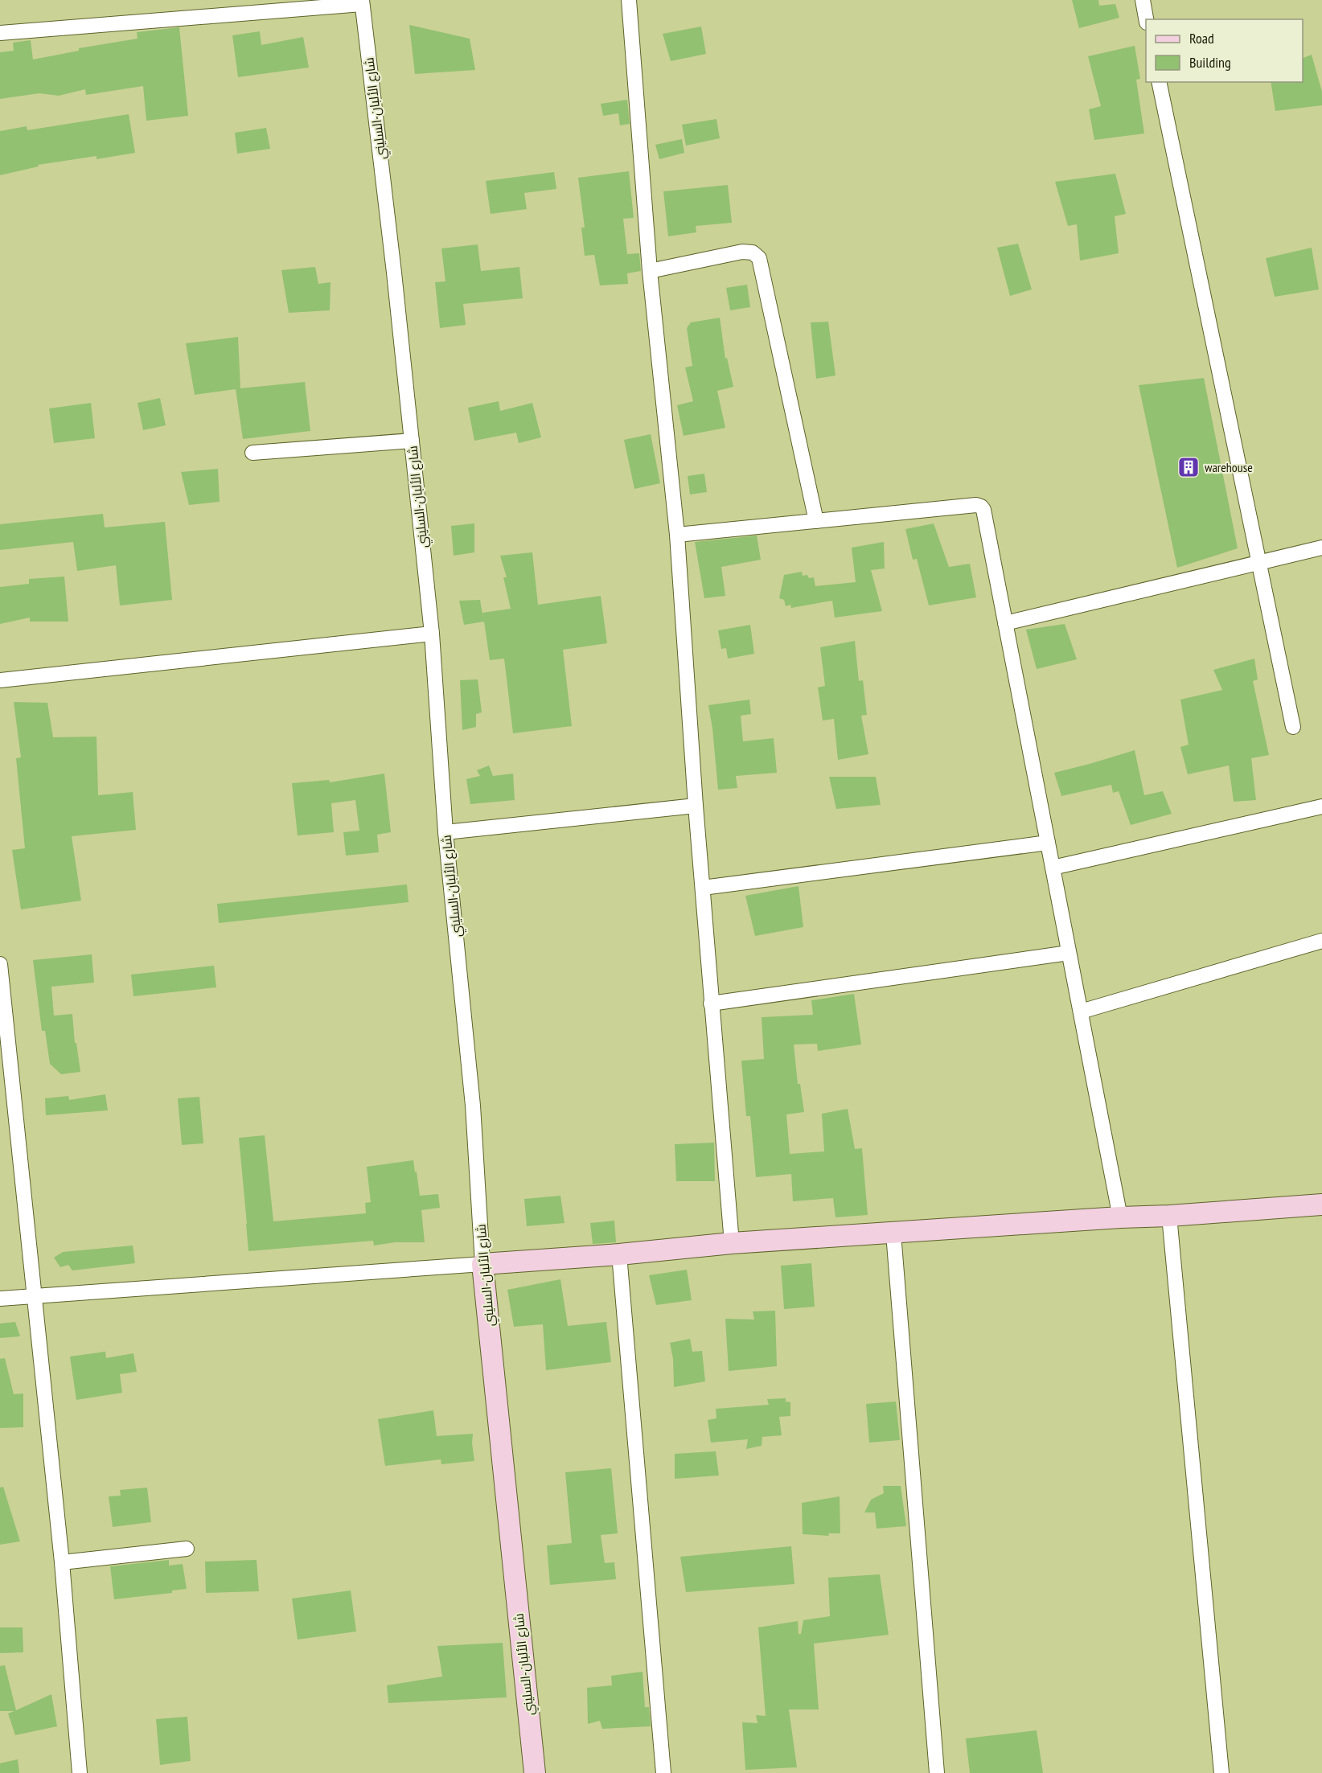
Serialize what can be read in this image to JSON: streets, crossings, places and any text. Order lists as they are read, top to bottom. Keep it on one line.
{"streets":{"street":["شارع الألبان-السليني"]},"places":{"building":["warehouse"]},"legend":["Road","Building"]}
